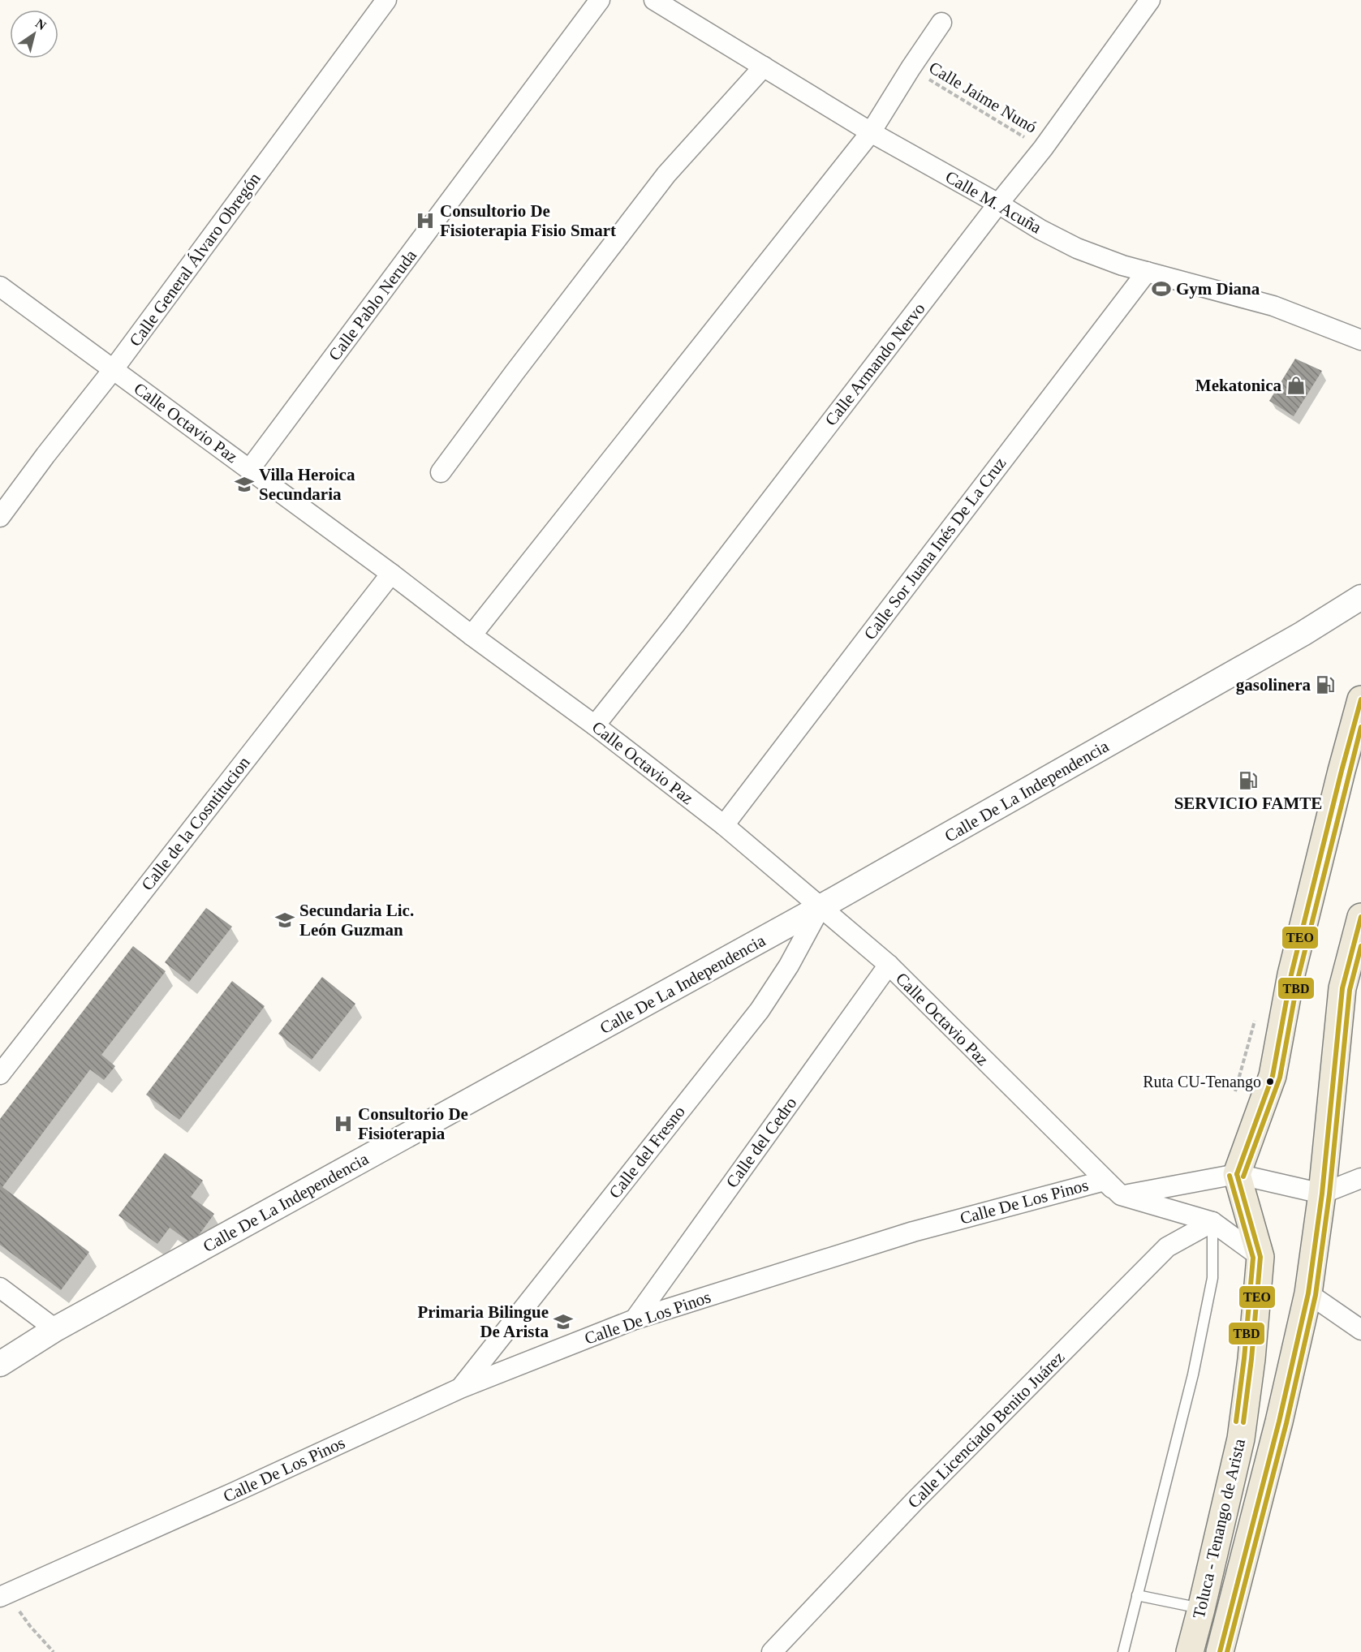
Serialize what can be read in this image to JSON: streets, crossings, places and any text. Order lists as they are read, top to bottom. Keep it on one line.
{"streets":{"main road":["Toluca - Tenango de Arista"],"street":["Calle M. Acuña","Calle General Álvaro Obregón","Calle Pablo Neruda","Calle Armando Nervo","Calle Octavio Paz","Calle Sor Juana Inés De La Cruz","Calle De La Independencia","Calle de la Cosntitucion","Calle del Cedro","Calle del Fresno","Calle De Los Pinos","Calle Licenciado Benito Juárez"],"path":["Calle Jaime Nunó"]},"crossings":[["Calle Jaime Nunó","Calle Armando Nervo"],["Calle M. Acuña","Calle Armando Nervo"],["Calle M. Acuña","Calle Sor Juana Inés De La Cruz"],["Calle General Álvaro Obregón","Calle Octavio Paz"],["Calle Pablo Neruda","Calle Octavio Paz"],["Calle Armando Nervo","Calle Octavio Paz"],["Calle Octavio Paz","Calle Sor Juana Inés De La Cruz"],["Calle Octavio Paz","Calle De La Independencia"],["Calle Octavio Paz","Calle de la Cosntitucion"],["Calle Octavio Paz","Calle del Cedro"],["Calle Octavio Paz","Calle del Fresno"],["Calle Octavio Paz","Calle De Los Pinos"],["Calle Octavio Paz","Calle Licenciado Benito Juárez"],["Calle Octavio Paz","Toluca - Tenango de Arista"],["Calle De La Independencia","Calle del Fresno"],["Calle del Cedro","Calle De Los Pinos"],["Calle del Fresno","Calle De Los Pinos"]],"places":{"hospital":["Consultorio De Fisioterapia Fisio Smart","Consultorio De Fisioterapia"],"sports":["Gym Diana"],"shop":["Mekatonica"],"school or university":["Villa Heroica Secundaria","Secundaria Lic. León Guzman","Primaria Bilingue De Arista"],"fuel station":["gasolinera","SERVICIO FAMTE"],"other":["Ruta CU-Tenango"]},"lines":["transit line TEO","transit line TBD"],"north":"top right"}
